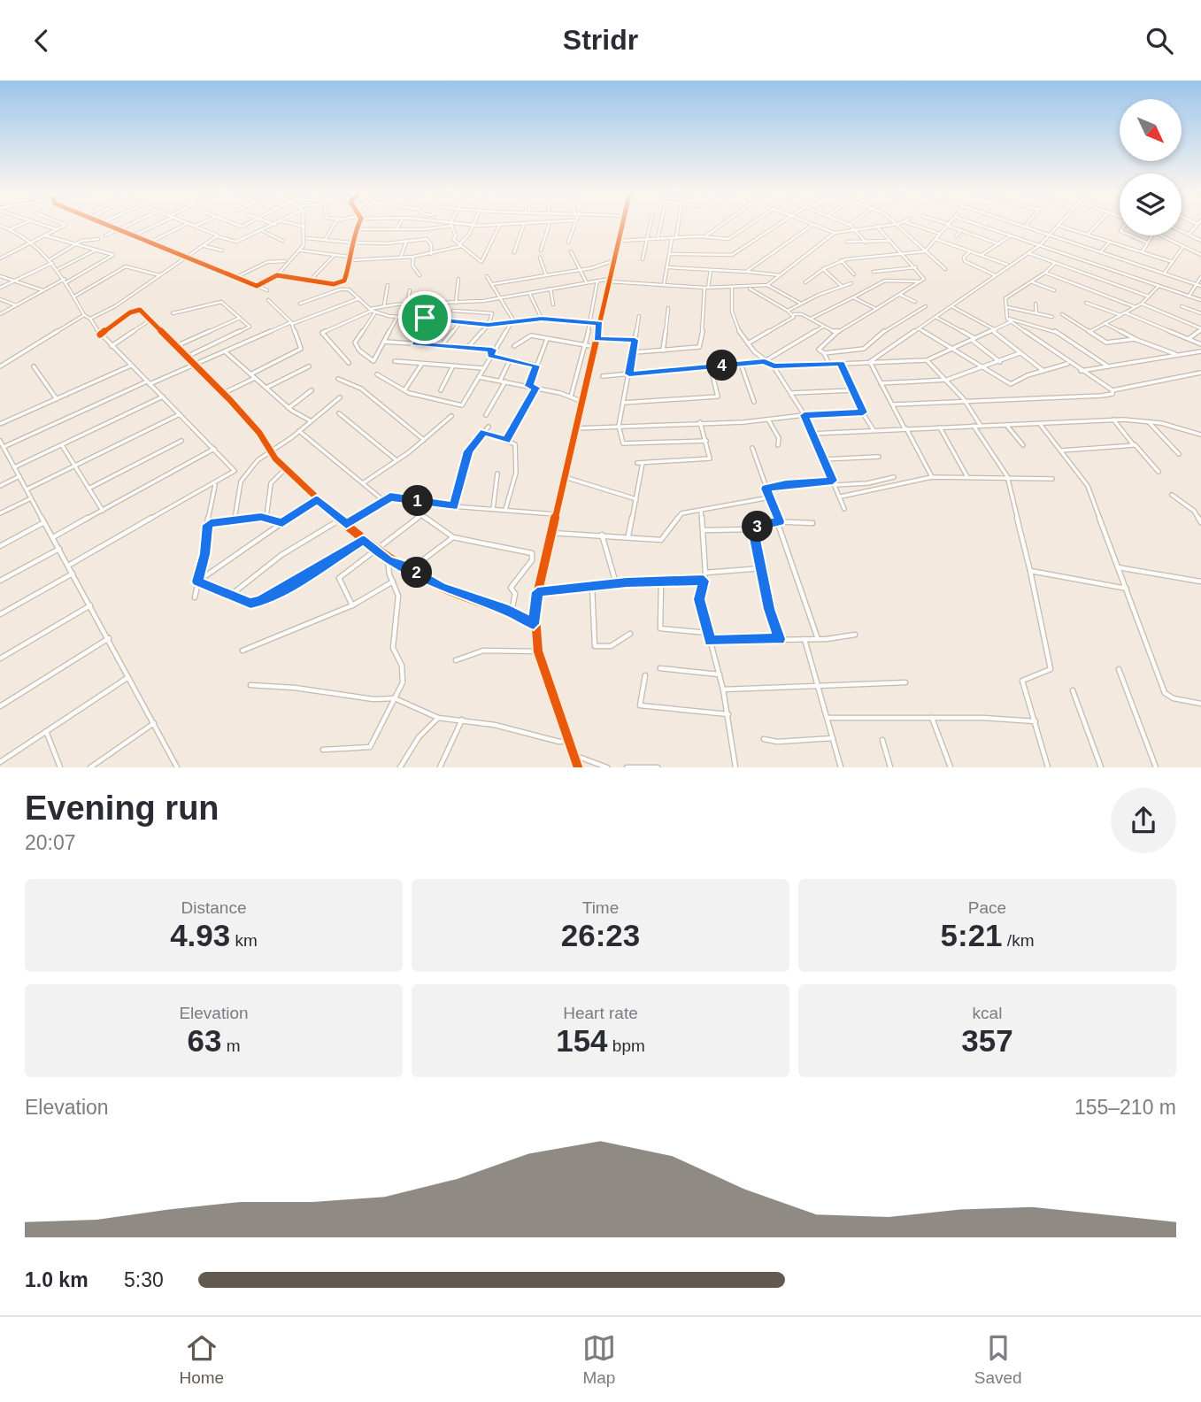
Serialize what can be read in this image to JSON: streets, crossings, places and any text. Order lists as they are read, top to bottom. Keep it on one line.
{"north":"bottom right","page":{"header":"Stridr","pins":["4","1","3","2"],"heading":["Evening run","20:07"],"stats":[["Distance","4.93 km"],["Time","26:23"],["Pace","5:21 /km"],["Elevation","63 m"],["Heart rate","154 bpm"],["kcal","357"]],"chart":["Elevation","155–210 m"],"list":[{"name":"1.0 km","note":"5:30"}],"tabs":["Home","Map","Saved"]}}
